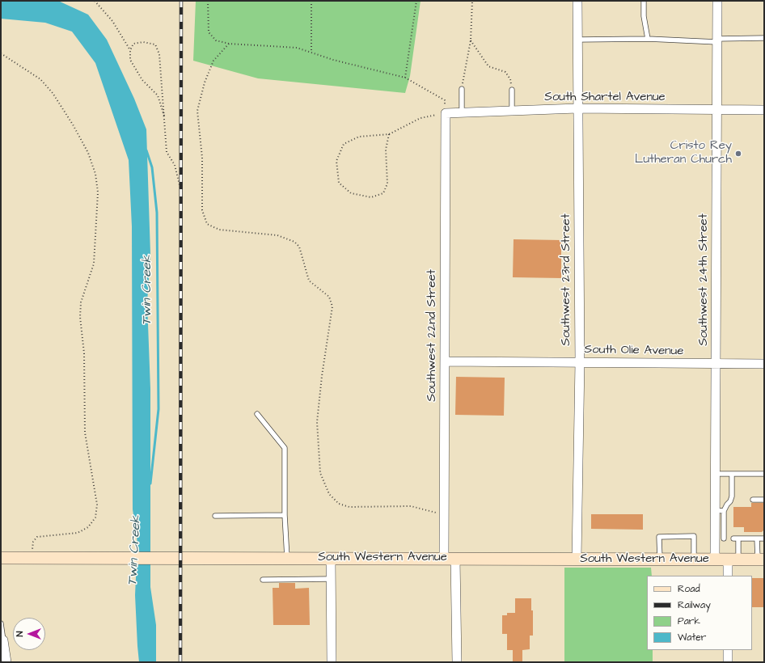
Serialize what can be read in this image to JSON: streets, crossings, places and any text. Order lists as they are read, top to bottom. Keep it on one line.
{"streets":{"main road":["South Western Avenue"],"street":["South Shartel Avenue","Southwest 23rd Street","Southwest 24th Street","Southwest 22nd Street","South Olie Avenue"]},"crossings":[["South Shartel Avenue","Southwest 23rd Street"],["South Shartel Avenue","Southwest 24th Street"],["South Shartel Avenue","Southwest 22nd Street"],["Southwest 23rd Street","South Olie Avenue"],["Southwest 23rd Street","South Western Avenue"],["Southwest 24th Street","South Olie Avenue"],["Southwest 24th Street","South Western Avenue"],["Southwest 22nd Street","South Olie Avenue"],["Southwest 22nd Street","South Western Avenue"]],"water":["Twin Creek"],"places":["Cristo Rey Lutheran Church"],"legend":["Road","Railway","Park","Water"],"north":"left"}
